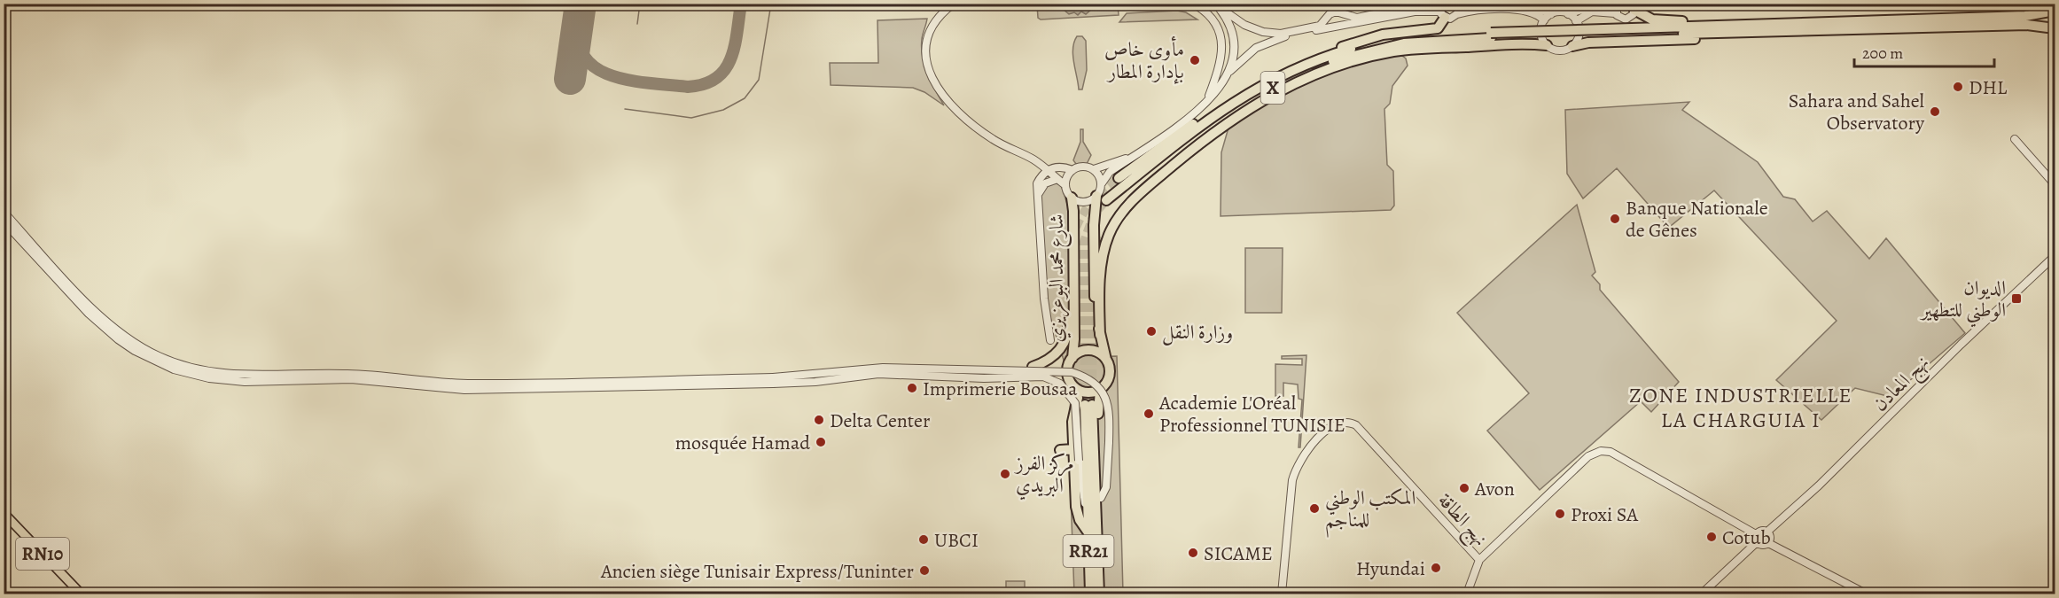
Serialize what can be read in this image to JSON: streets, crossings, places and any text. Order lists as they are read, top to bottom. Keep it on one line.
{"streets":{"highway":["X","شارع محمد البوعزيزي","RR21"],"main road":["RN10"],"street":["نهج المعادن","نهج الطاقة"]},"crossings":[["X","شارع محمد البوعزيزي"],["نهج المعادن","نهج الطاقة"]],"districts":["ZONE INDUSTRIELLE LA CHARGUIA I"],"places":{"other":["مأوى خاص بإدارة المطار","DHL","Sahara and Sahel Observatory","Banque Nationale de Gênes","وزارة النقل","Imprimerie Bousaa","Academie L'Oréal Professionnel TUNISIE","Delta Center","mosquée Hamad","مركز الفرز البريدي","Avon","المكتب الوطني للمناجم","Proxi SA","Cotub","UBCI","SICAME","Hyundai","Ancien siège Tunisair Express/Tuninter"],"transit":["الديوان الوطني للتطهير"]},"scale_bar":"200 m"}
